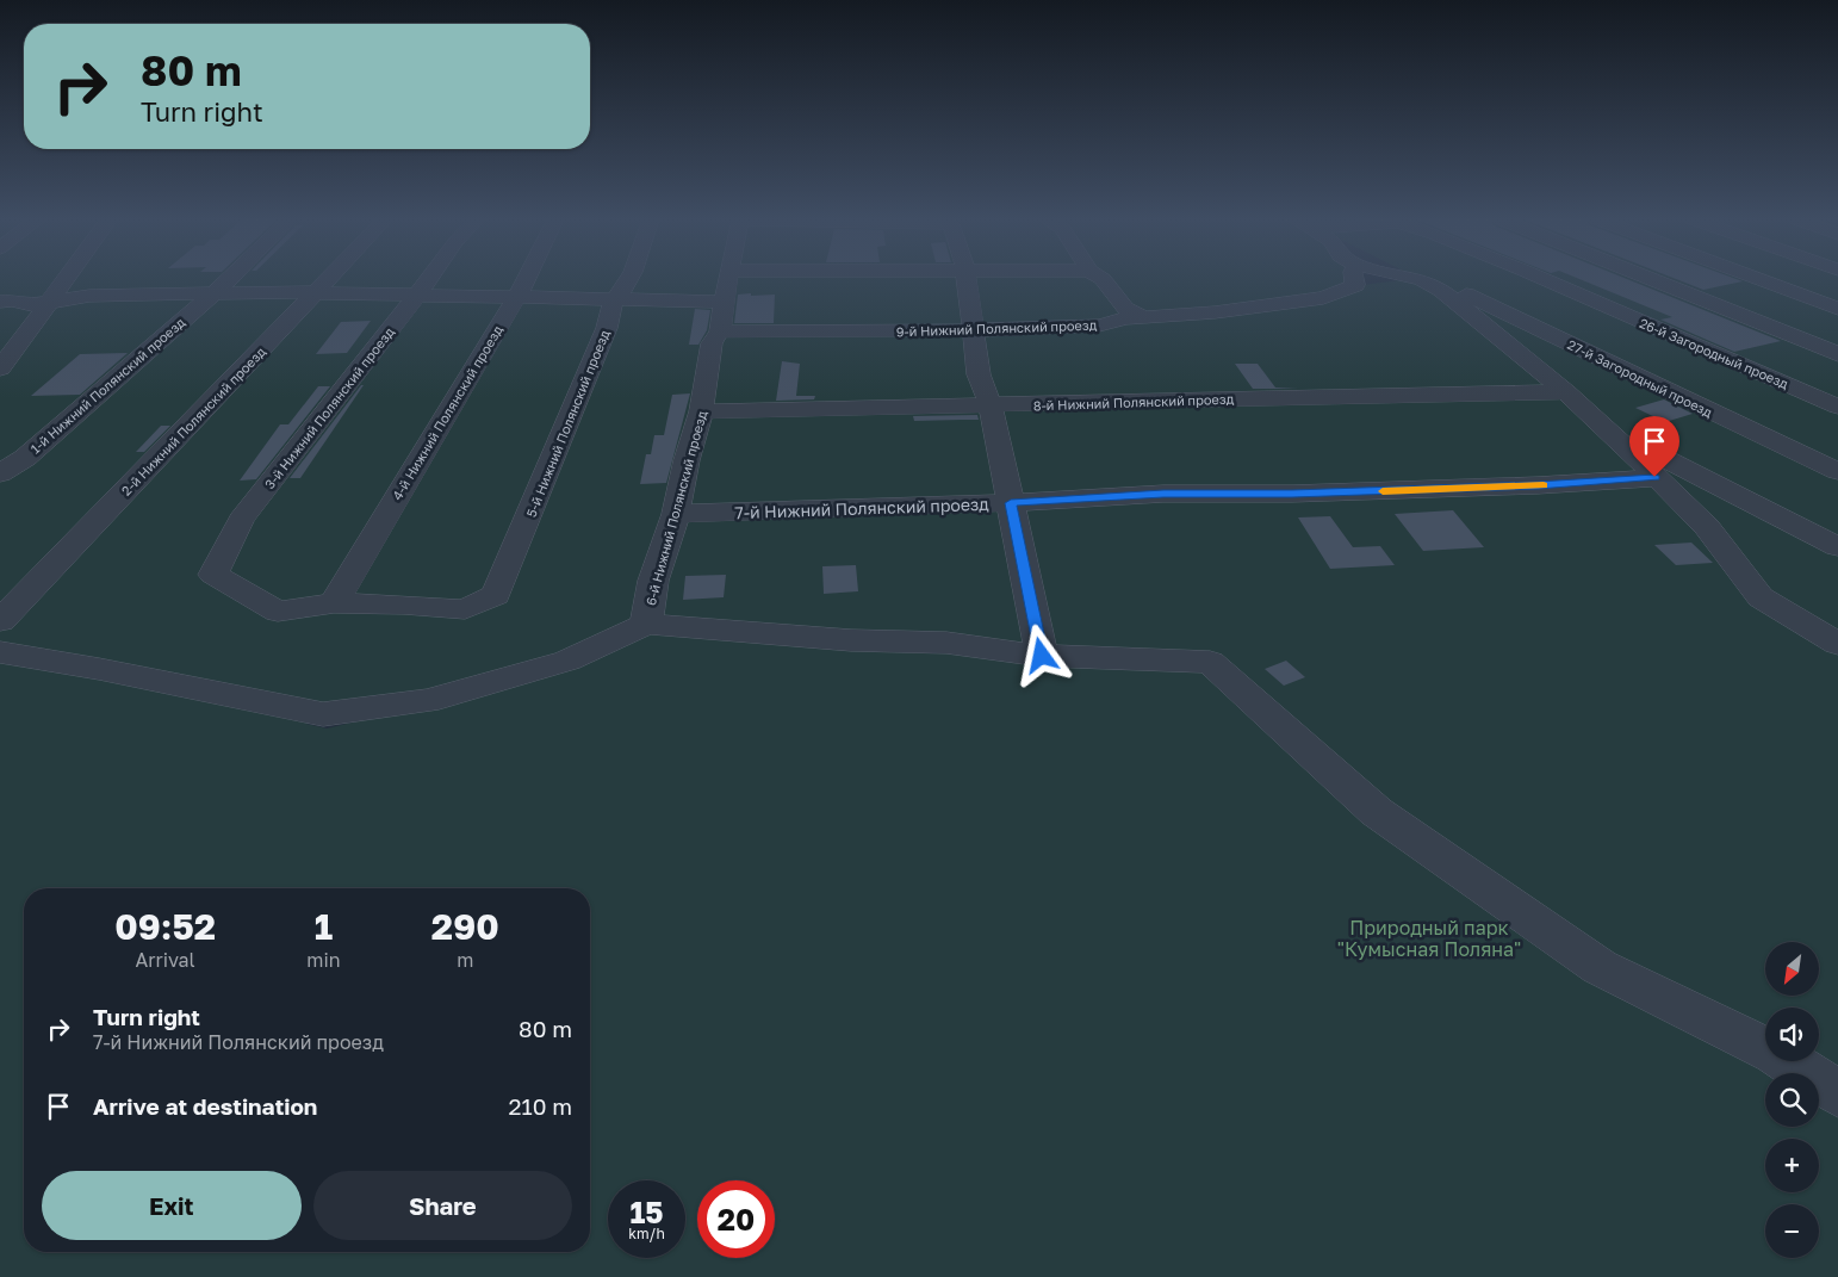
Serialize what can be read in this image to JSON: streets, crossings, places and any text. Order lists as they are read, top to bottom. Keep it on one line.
{"streets":{"street":["9-й Нижний Полянский проезд","26-й Загородный проезд","27-й Загородный проезд","1-й Нижний Полянский проезд","8-й Нижний Полянский проезд","3-й Нижний Полянский проезд","4-й Нижний Полянский проезд","2-й Нижний Полянский проезд","5-й Нижний Полянский проезд","6-й Нижний Полянский проезд","7-й Нижний Полянский проезд"]},"crossings":[["9-й Нижний Полянский проезд","6-й Нижний Полянский проезд"],["8-й Нижний Полянский проезд","6-й Нижний Полянский проезд"],["3-й Нижний Полянский проезд","4-й Нижний Полянский проезд"],["3-й Нижний Полянский проезд","5-й Нижний Полянский проезд"],["4-й Нижний Полянский проезд","5-й Нижний Полянский проезд"],["6-й Нижний Полянский проезд","7-й Нижний Полянский проезд"]],"parks":["Природный парк \"Кумысная Поляна\""],"north":"bottom left","page":{"turn":["80 m","Turn right"],"eta":["09:52","Arrival","1","min","290","m"],"map_buttons":["+","−"],"list":[{"name":"Turn right","note":"7-й Нижний Полянский проезд","value":"80 m"},{"name":"Arrive at destination","value":"210 m"}],"buttons":["Exit","Share"],"speed":"15 km/h","limit":"20"}}
